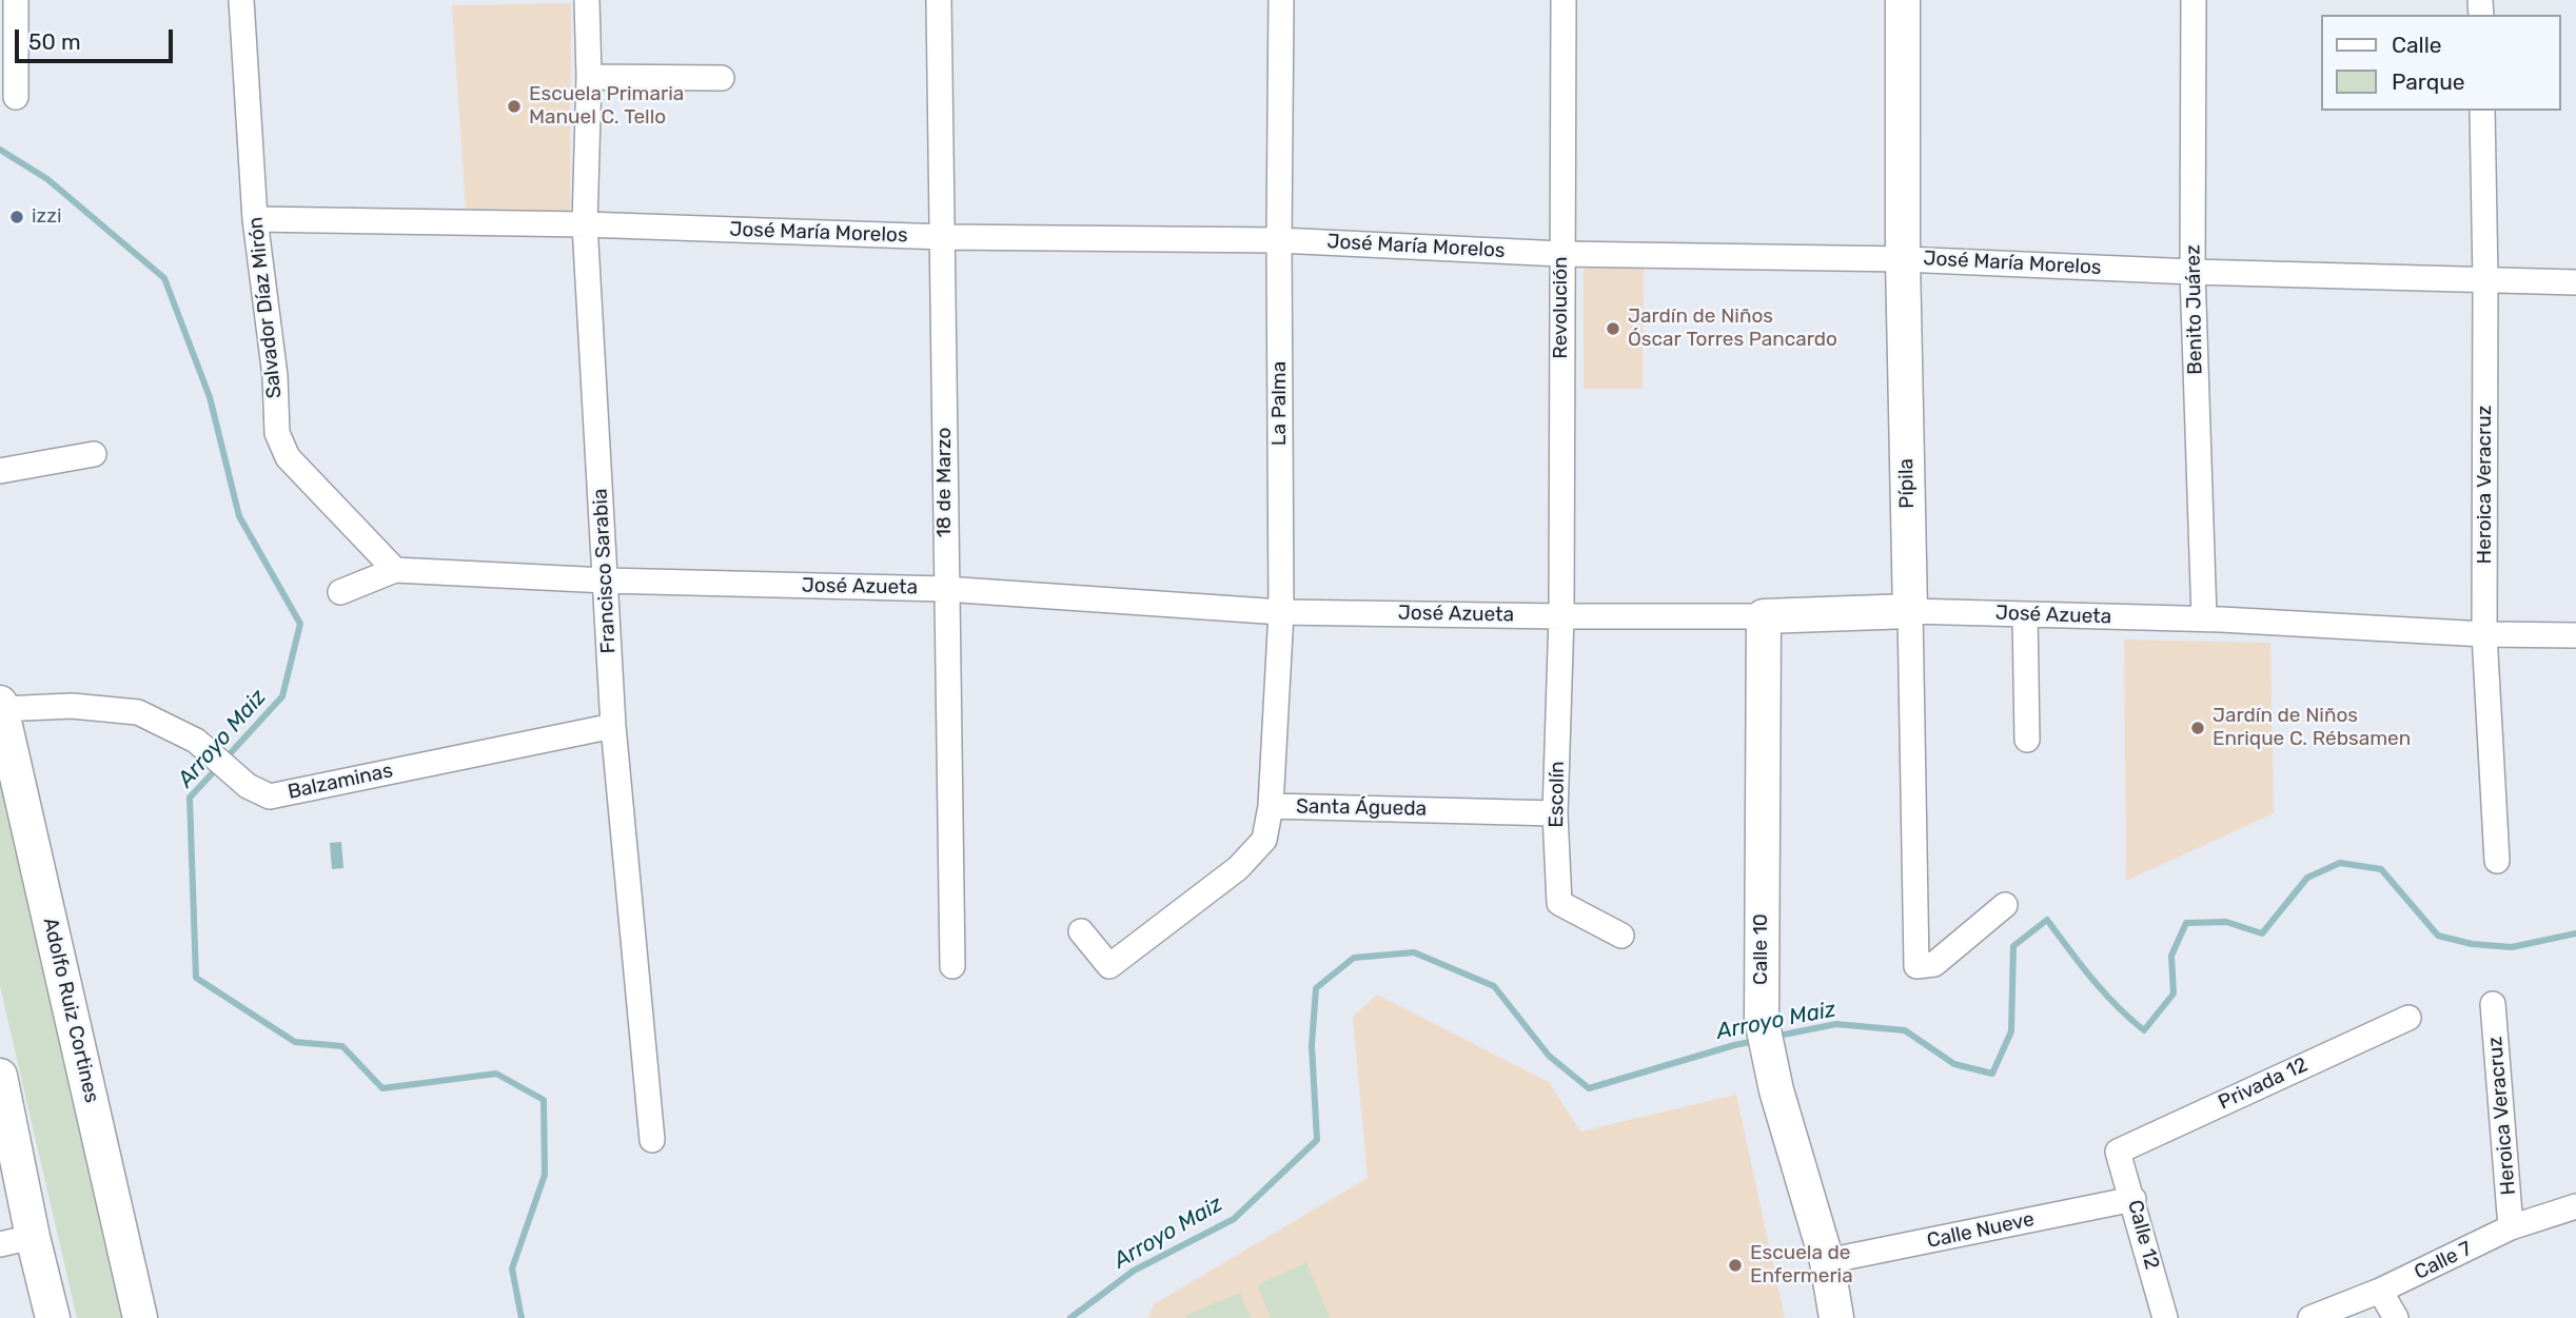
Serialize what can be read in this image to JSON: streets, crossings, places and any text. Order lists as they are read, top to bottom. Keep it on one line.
{"streets":{"main road":["Pípila","José Azueta","Calle 10","Adolfo Ruiz Cortines"],"street":["José María Morelos","Salvador Díaz Mirón","Revolución","Benito Juárez","La Palma","18 de Marzo","Heroica Veracruz","Francisco Sarabia","Balzaminas","Escolín","Santa Águeda","Privada 12","Calle Nueve","Calle 12","Calle 7"]},"crossings":[["José María Morelos","Salvador Díaz Mirón"],["José María Morelos","Revolución"],["José María Morelos","Benito Juárez"],["José María Morelos","La Palma"],["José María Morelos","18 de Marzo"],["José María Morelos","Pípila"],["José María Morelos","Heroica Veracruz"],["José María Morelos","Francisco Sarabia"],["Salvador Díaz Mirón","José Azueta"],["Revolución","José Azueta"],["Revolución","Escolín"],["Benito Juárez","José Azueta"],["La Palma","José Azueta"],["La Palma","Santa Águeda"],["18 de Marzo","José Azueta"],["Pípila","José Azueta"],["Heroica Veracruz","José Azueta"],["Heroica Veracruz","Calle 7"],["Francisco Sarabia","José Azueta"],["Francisco Sarabia","Balzaminas"],["José Azueta","Escolín"],["José Azueta","Calle 10"],["Balzaminas","Adolfo Ruiz Cortines"],["Escolín","Santa Águeda"],["Calle 10","Calle Nueve"],["Privada 12","Calle 12"],["Calle Nueve","Calle 12"]],"water":["Arroyo Maiz"],"places":["Escuela Primaria Manuel C. Tello","izzi","Jardín de Niños Óscar Torres Pancardo","Jardín de Niños Enrique C. Rébsamen","Escuela de Enfermeria"],"legend":["Calle","Parque"],"scale_bar":"50 m"}
